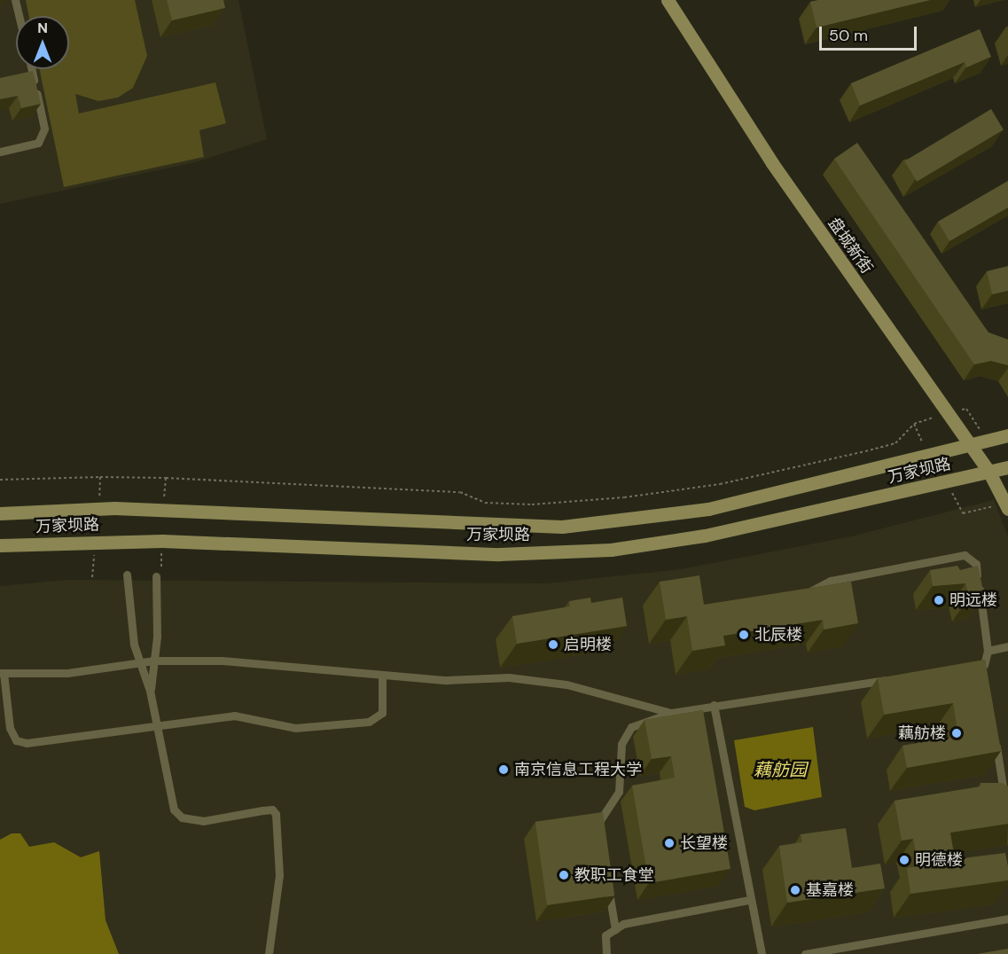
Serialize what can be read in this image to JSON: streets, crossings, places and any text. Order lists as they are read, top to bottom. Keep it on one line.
{"streets":{"main road":["盘城新街","万家坝路"]},"crossings":[["盘城新街","万家坝路"]],"water":["藕舫园"],"places":["明远楼","北辰楼","启明楼","藕舫楼","南京信息工程大学","长望楼","明德楼","教职工食堂","基嘉楼"],"scale_bar":"50 m","north":"top"}
